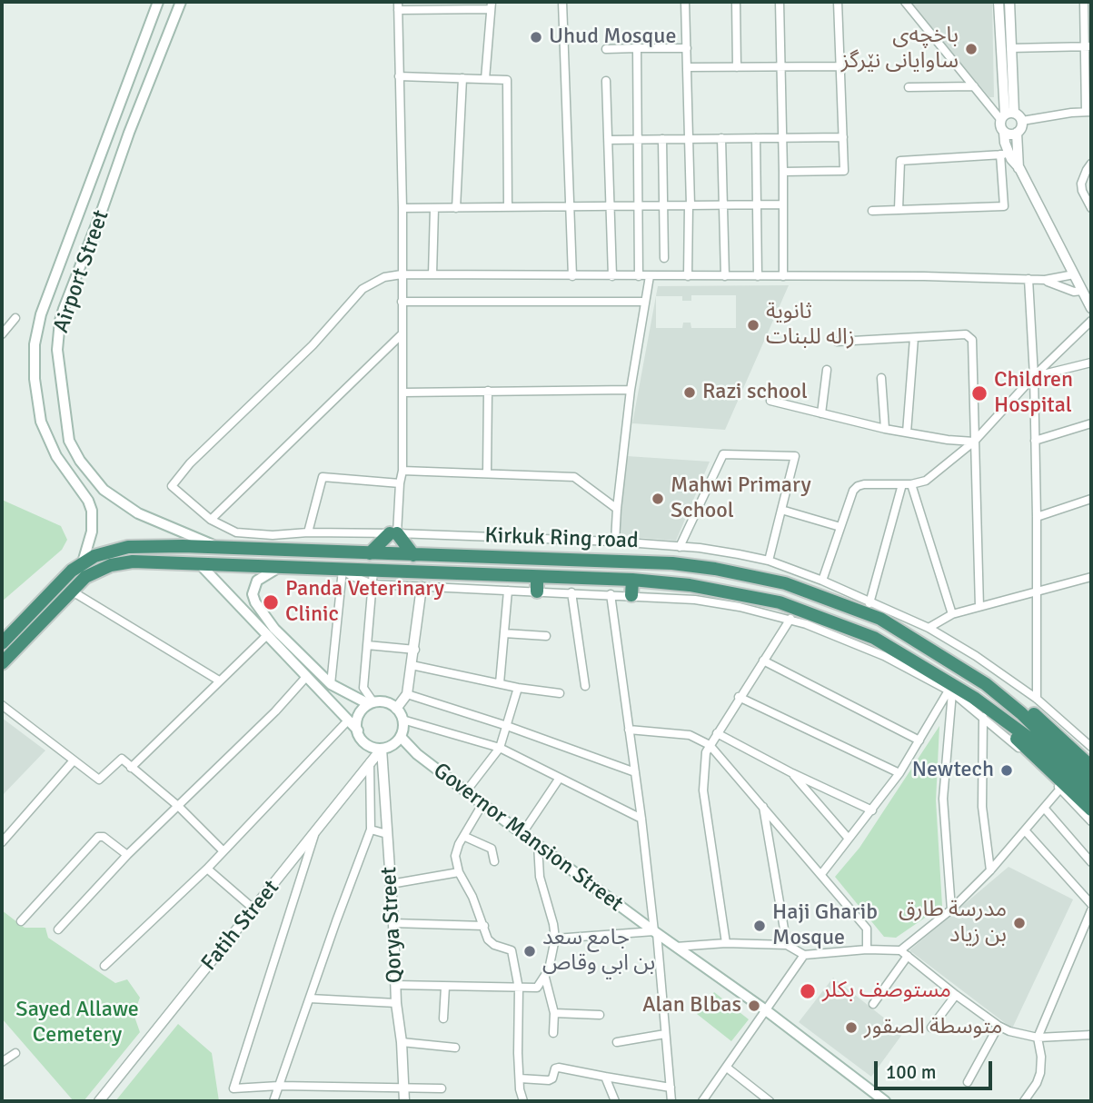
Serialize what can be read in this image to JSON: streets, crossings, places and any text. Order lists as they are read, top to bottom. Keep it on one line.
{"streets":{"highway":["Kirkuk Ring road"],"main road":["Airport Street","Governor Mansion Street"],"street":["Qorya Street","Fatih Street"]},"crossings":[["Airport Street","Kirkuk Ring road"],["Governor Mansion Street","Qorya Street"],["Governor Mansion Street","Fatih Street"],["Qorya Street","Fatih Street"]],"parks":["Sayed Allawe Cemetery"],"places":["Uhud Mosque","باخچەی ساوایانی نێرگز","ثانوية زاله للبنات","Razi school","Children Hospital","Mahwi Primary School","Panda Veterinary Clinic","Newtech","مدرسة طارق بن زياد","Haji Gharib Mosque","جامع سعد بن ابي وقاص","مستوصف بكلر","Alan Blbas","متوسطة الصقور"],"scale_bar":"100 m"}
